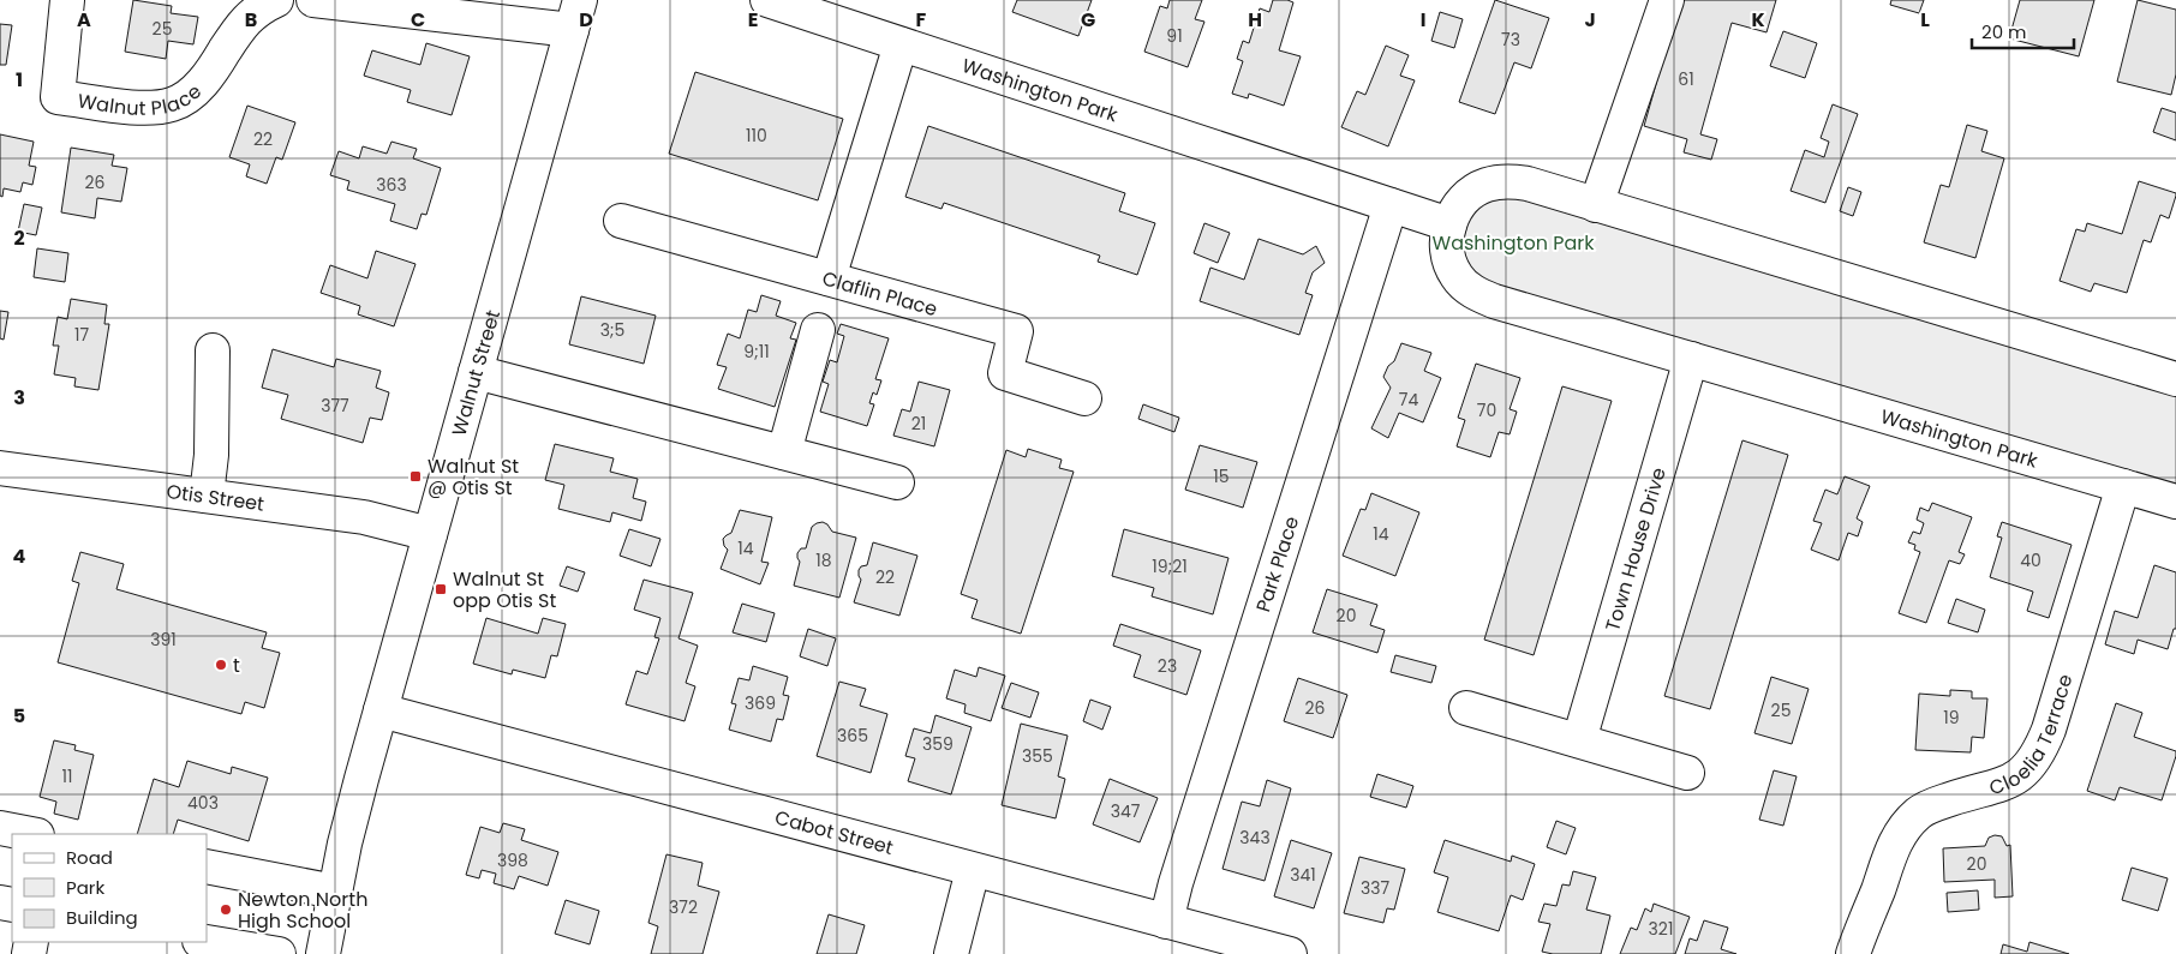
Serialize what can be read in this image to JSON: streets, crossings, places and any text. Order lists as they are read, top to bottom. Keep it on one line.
{"streets":{"street":["Walnut Place","Washington Park","Claflin Place","Walnut Street","Otis Street","Town House Drive","Park Place","Cloelia Terrace","Cabot Street"]},"crossings":[["Washington Park","Town House Drive"],["Washington Park","Park Place"],["Washington Park","Cloelia Terrace"],["Walnut Street","Otis Street"],["Walnut Street","Cabot Street"],["Park Place","Cabot Street"]],"parks":["Washington Park"],"places":{"transit":["Walnut St @ Otis St","Walnut St opp Otis St"],"other":["t","Newton North High School"]},"house_numbers":["25","91","73","61","110","22","26","363","3;5","17","9;11","74","377","70","21","15","14","14","18","40","19;21","22","20","391","23","369","26","25","19","365","359","355","11","403","347","343","398","20","341","337","372","321"],"legend":["Road","Park","Building"],"scale_bar":"20 m","grid":{"columns":["A","B","C","D","E","F","G","H","I","J","K","L"],"rows":["1","2","3","4","5"]}}
